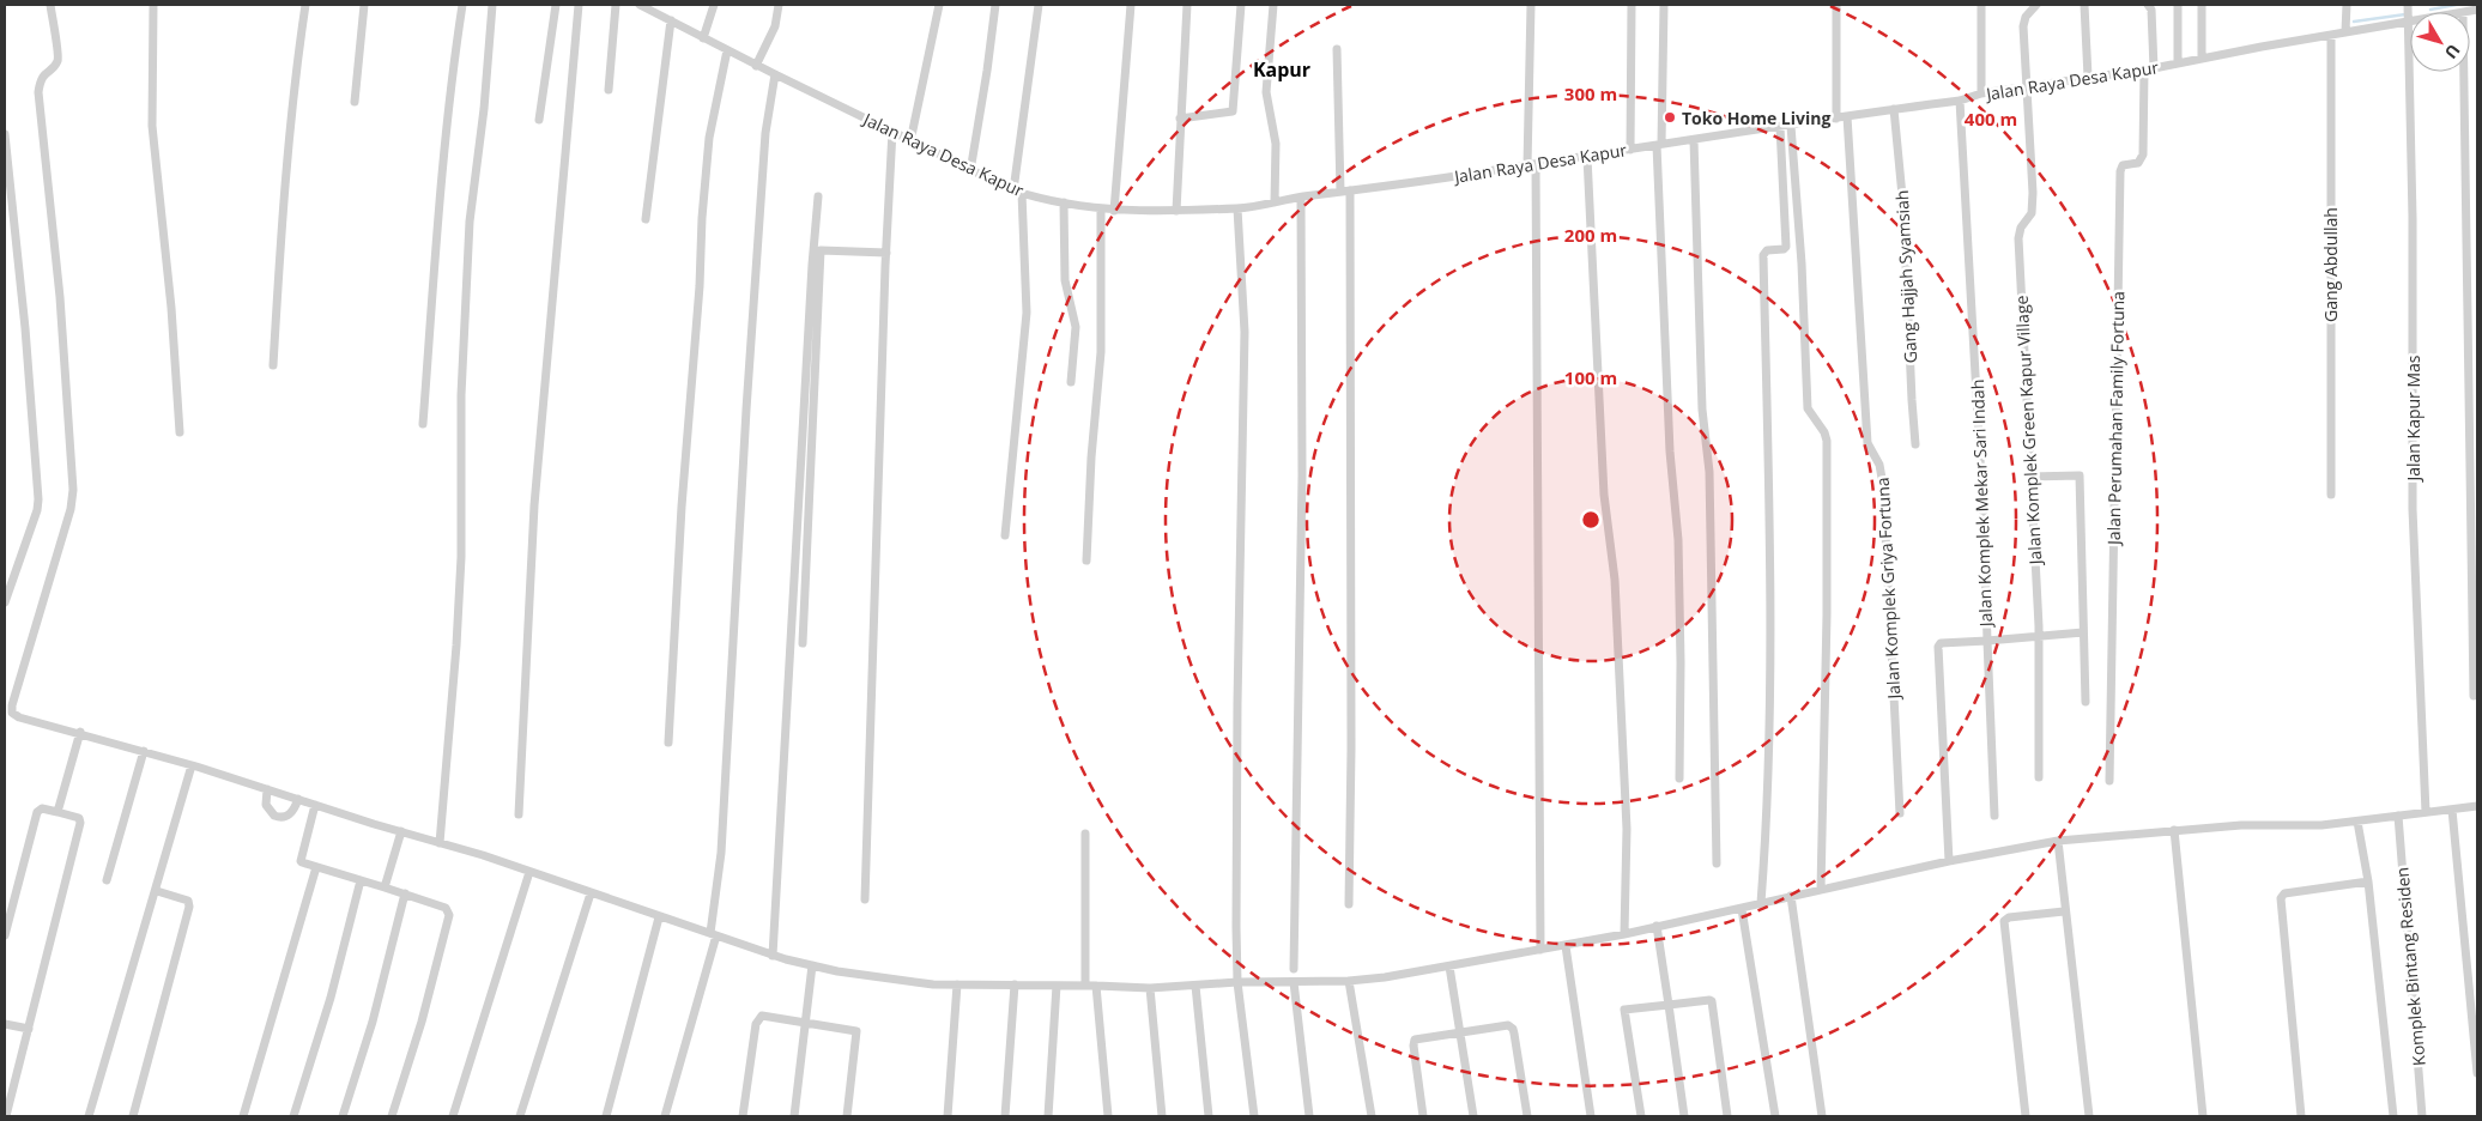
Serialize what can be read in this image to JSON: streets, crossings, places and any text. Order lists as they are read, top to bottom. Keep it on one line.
{"streets":{"street":["Jalan Raya Desa Kapur","Gang Abdullah","Gang Hajjah Syamsiah","Jalan Perumahan Family Fortuna","Jalan Kapur Mas","Jalan Komplek Green Kapur Village","Jalan Komplek Mekar Sari Indah","Jalan Komplek Griya Fortuna","Komplek Bintang Residen"]},"crossings":[["Jalan Raya Desa Kapur","Gang Abdullah"],["Jalan Raya Desa Kapur","Gang Hajjah Syamsiah"],["Jalan Raya Desa Kapur","Jalan Perumahan Family Fortuna"],["Jalan Raya Desa Kapur","Jalan Kapur Mas"],["Jalan Raya Desa Kapur","Jalan Komplek Green Kapur Village"],["Jalan Raya Desa Kapur","Jalan Komplek Mekar Sari Indah"],["Jalan Raya Desa Kapur","Jalan Komplek Griya Fortuna"]],"districts":["Kapur"],"places":["Toko Home Living"],"north":"bottom right","rings":["300 m","400 m","200 m","100 m"]}
